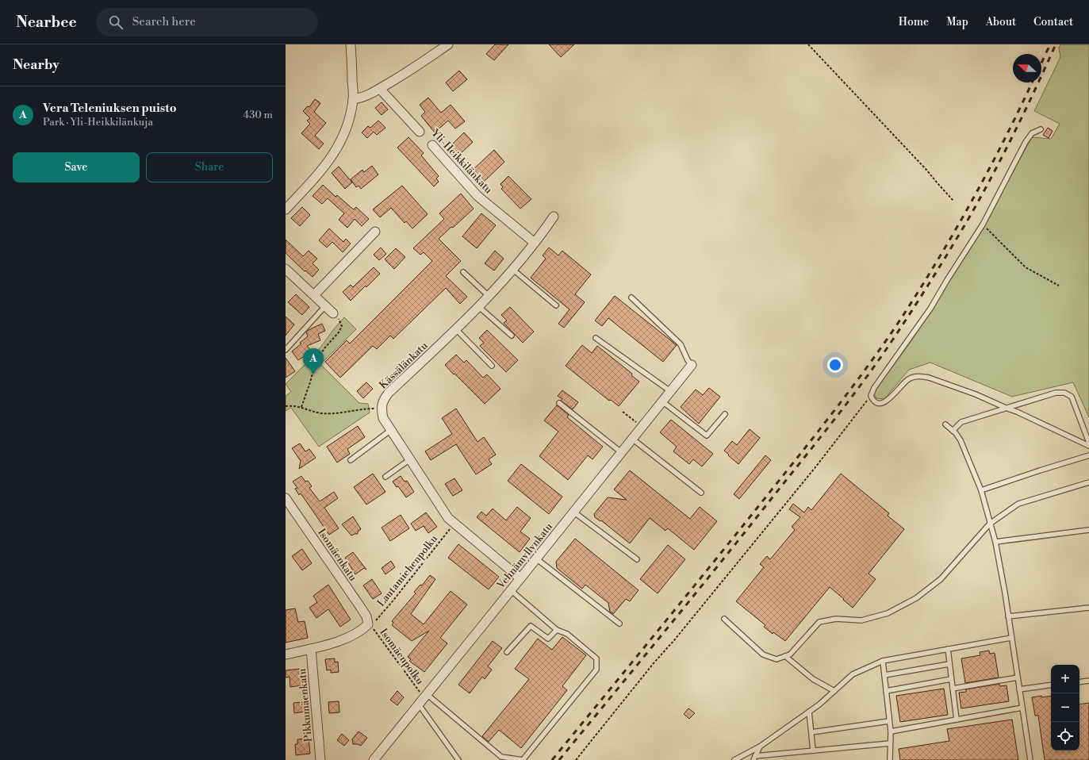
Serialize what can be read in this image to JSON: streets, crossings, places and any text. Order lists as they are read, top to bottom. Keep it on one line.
{"streets":{"street":["Yli-Heikkilänkatu","Kässälänkatu","Isomäenkatu","Vehnämyllynkatu","Pikkumäenkatu"],"path":["Lautamiehenpolku","Isomäenpolku"]},"crossings":[["Yli-Heikkilänkatu","Kässälänkatu"],["Isomäenkatu","Lautamiehenpolku"],["Isomäenkatu","Isomäenpolku"],["Vehnämyllynkatu","Isomäenpolku"],["Lautamiehenpolku","Isomäenpolku"]],"north":"left","page":{"header":"Nearbee","search":"Search here","nav":["Home","Map","About","Contact"],"heading":"Nearby","list":[{"mark":"A","name":"Vera Teleniuksen puisto","note":"Park · Yli-Heikkilänkuja","value":"430 m"}],"buttons":["Save","Share"],"pins":"A","map_buttons":["+","−"]}}
